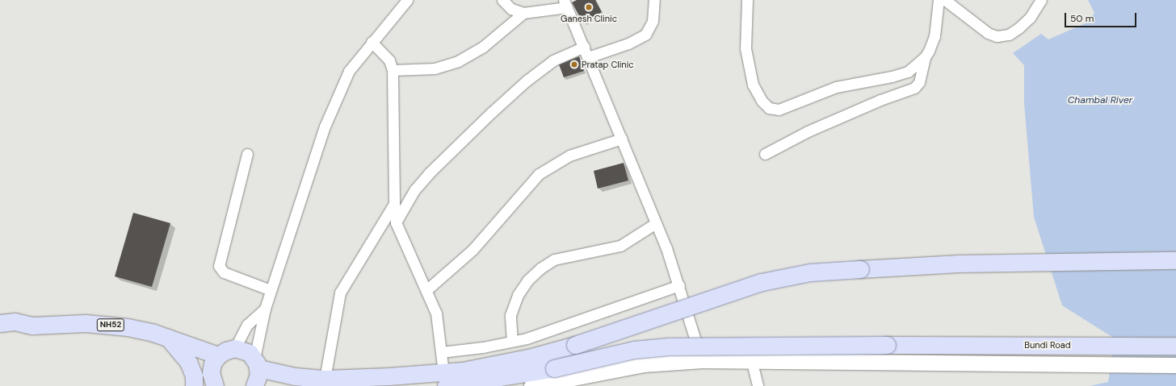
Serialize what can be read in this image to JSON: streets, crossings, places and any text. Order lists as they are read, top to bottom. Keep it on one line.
{"streets":{"main road":["NH52","Bundi Road"]},"water":["Chambal River"],"places":["Ganesh Clinic","Pratap Clinic"],"scale_bar":"50 m"}
